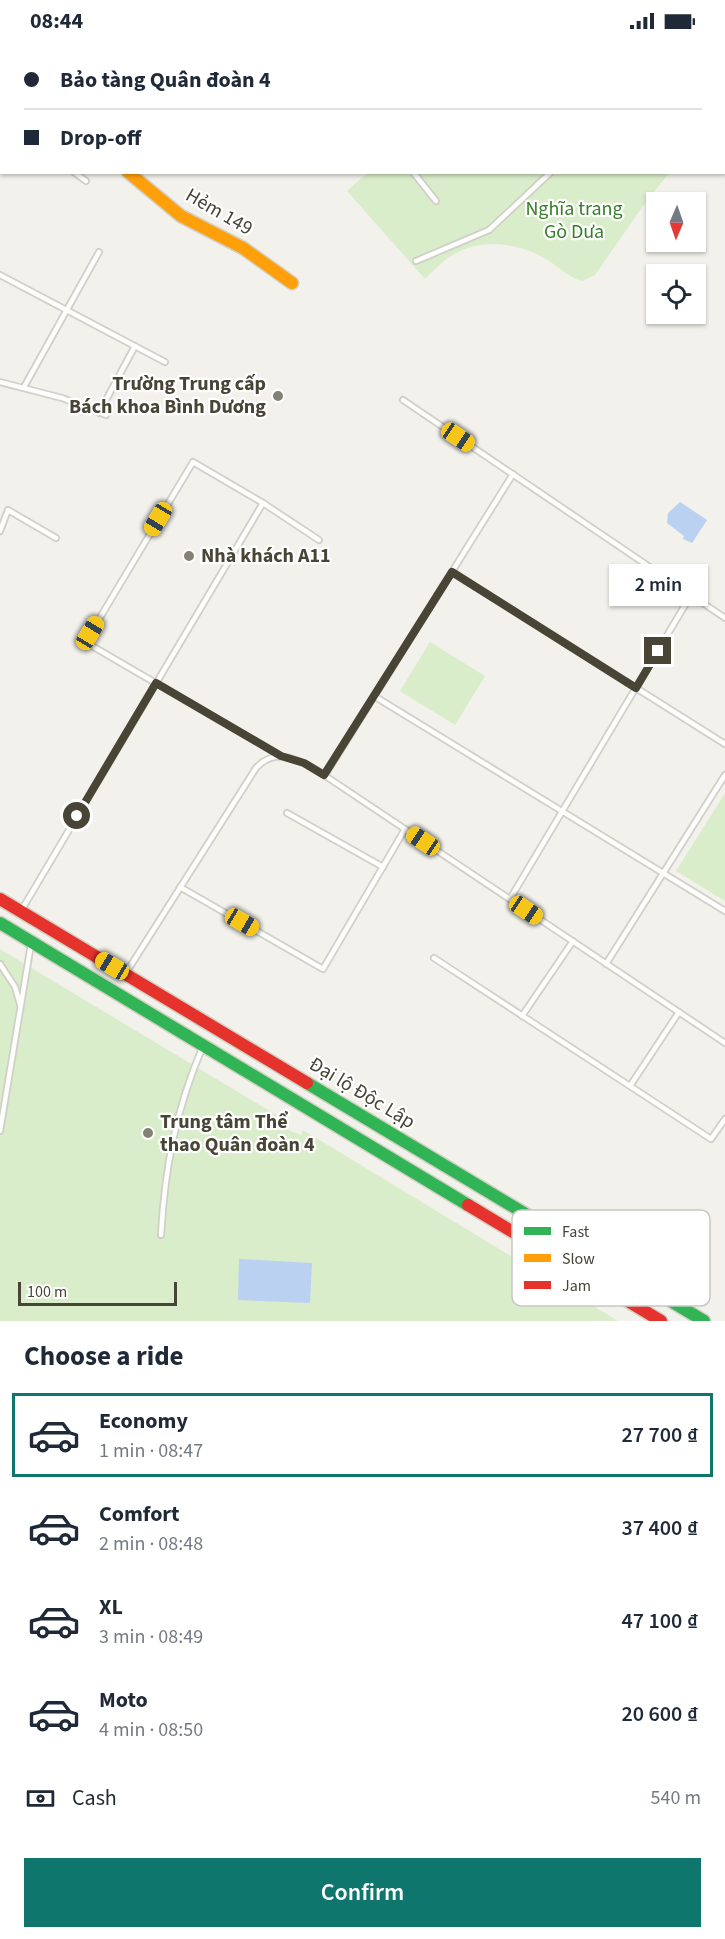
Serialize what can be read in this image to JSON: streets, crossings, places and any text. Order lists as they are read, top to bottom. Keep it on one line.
{"streets":{"main road":["Hẻm 149","Đại lộ Độc Lập"]},"parks":["Nghĩa trang Gò Dưa"],"places":["Trường Trung cấp Bách khoa Bình Dương","Nhà khách A11","Trung tâm Thể thao Quân đoàn 4"],"legend":["Fast","Slow","Jam"],"scale_bar":"100 m","north":"bottom","page":{"status":"08:44","banner":["Bảo tàng Quân đoàn 4","Drop-off"],"bubble":"2 min","scale":"100 m","heading":"Choose a ride","list":[{"name":"Economy","note":"1 min · 08:47","value":"27 700 ₫"},{"name":"Comfort","note":"2 min · 08:48","value":"37 400 ₫"},{"name":"XL","note":"3 min · 08:49","value":"47 100 ₫"},{"name":"Moto","note":"4 min · 08:50","value":"20 600 ₫"}],"pay":["Cash","540 m"],"buttons":"Confirm"}}
